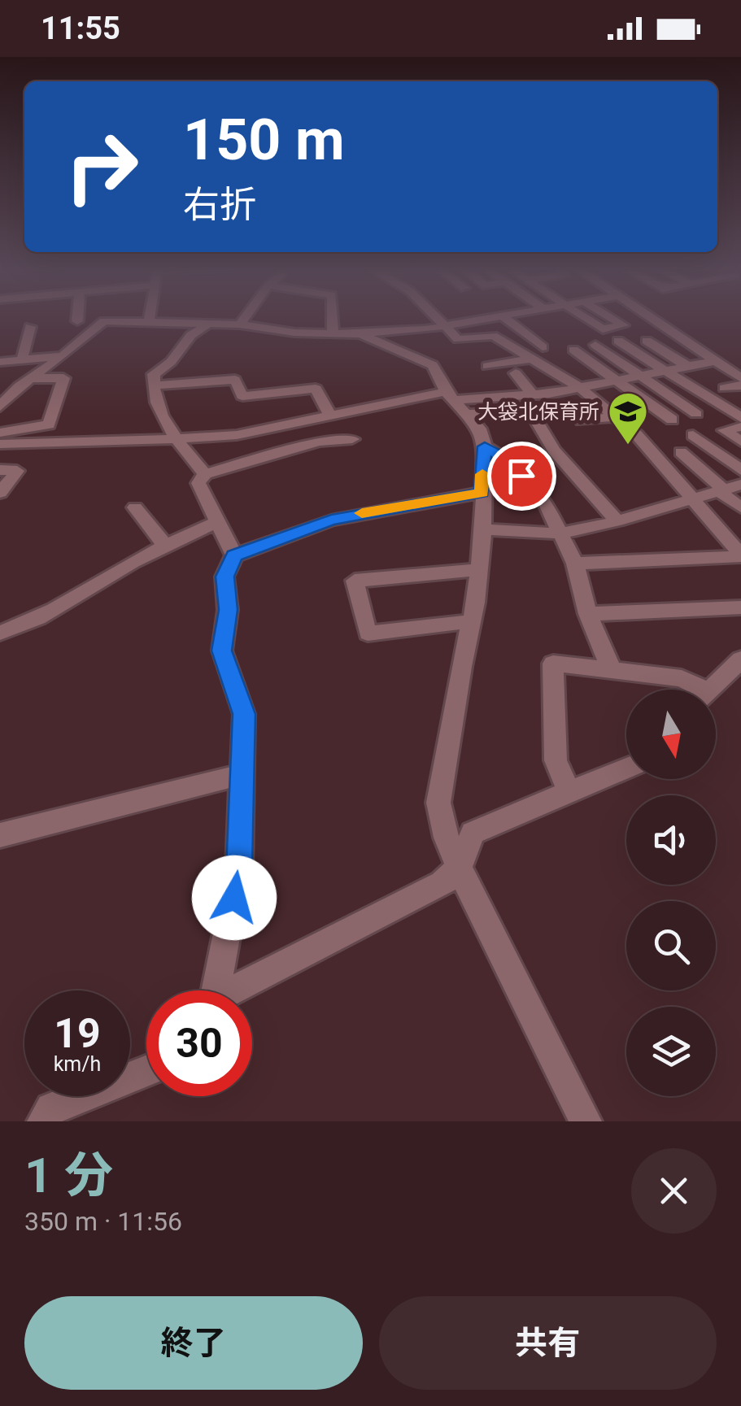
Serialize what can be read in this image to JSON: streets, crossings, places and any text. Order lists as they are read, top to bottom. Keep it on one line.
{"places":{"school or university":["大袋北保育所"]},"north":"bottom","page":{"status":"11:55","turn":["150 m","右折"],"speed":"19 km/h","limit":"30","heading":["1 分","350 m · 11:56"],"buttons":["終了","共有"]}}
